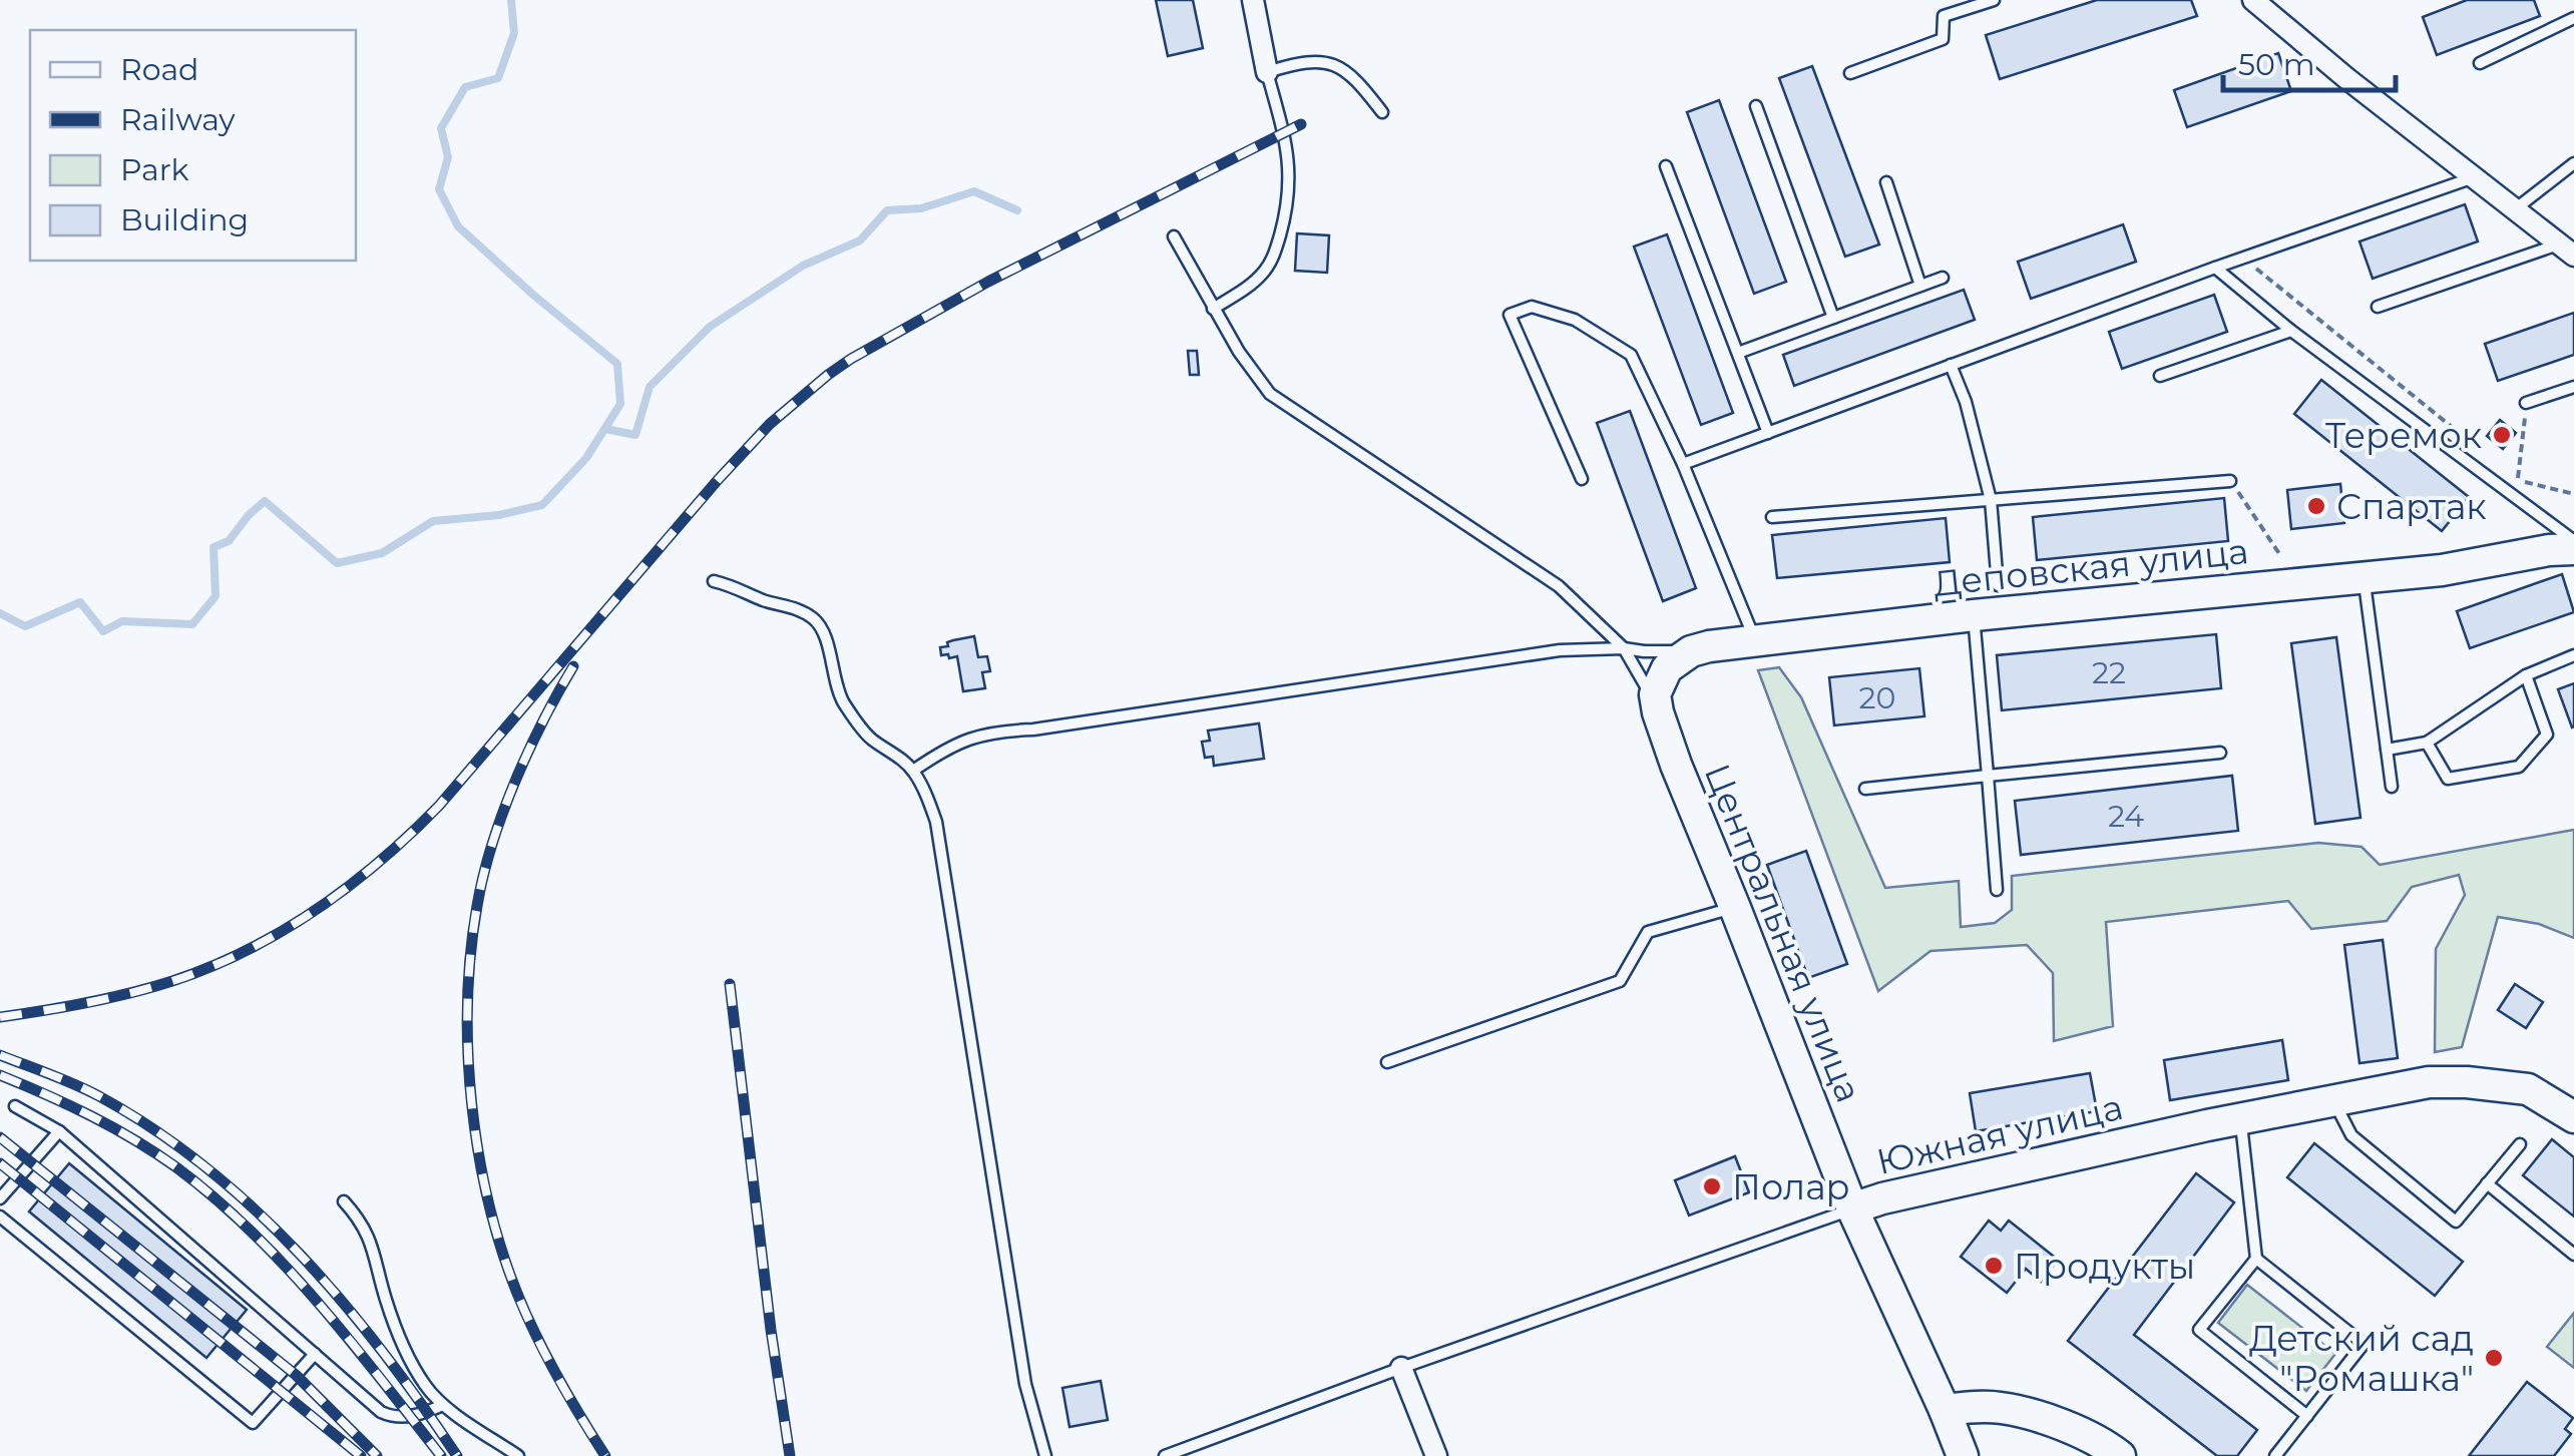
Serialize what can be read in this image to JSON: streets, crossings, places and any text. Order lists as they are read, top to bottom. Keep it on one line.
{"streets":{"street":["Деповская улица","Центральная улица","Южная улица"]},"crossings":[["Центральная улица","Южная улица"]],"places":["Теремок","Спартак","Полар","Продукты","Детский сад \"Ромашка\""],"house_numbers":["22","20","24"],"legend":["Road","Railway","Park","Building"],"scale_bar":"50 m"}
